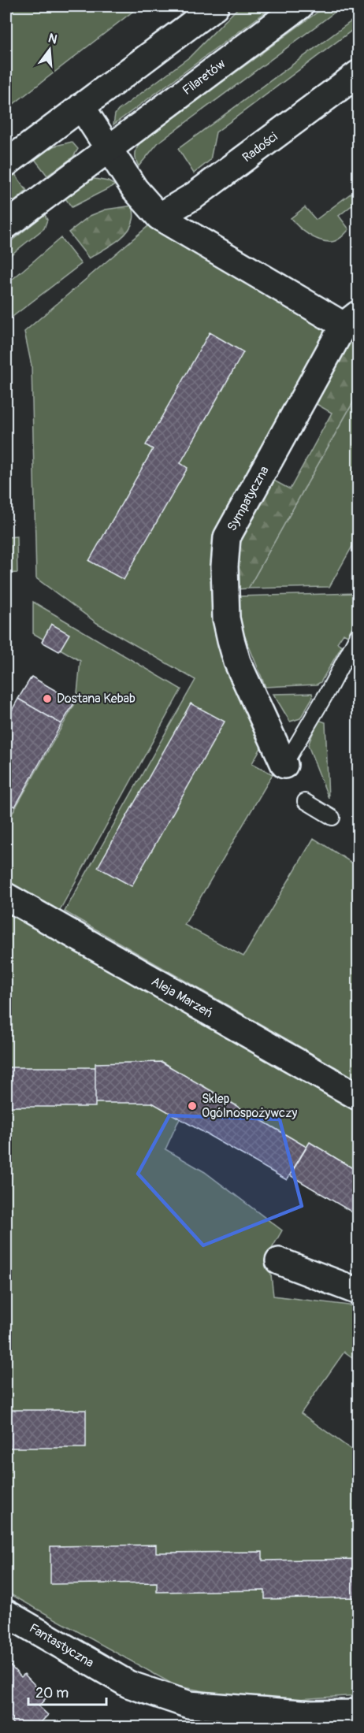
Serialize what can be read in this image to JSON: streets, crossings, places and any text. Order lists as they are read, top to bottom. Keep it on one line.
{"streets":{"street":["Filaretów","Radości","Sympatyczna","Aleja Marzeń","Fantastyczna"]},"crossings":[["Filaretów","Sympatyczna"],["Radości","Sympatyczna"]],"places":["Dostana Kebab","Sklep Ogólnospożywczy"],"scale_bar":"20 m","north":"top"}
